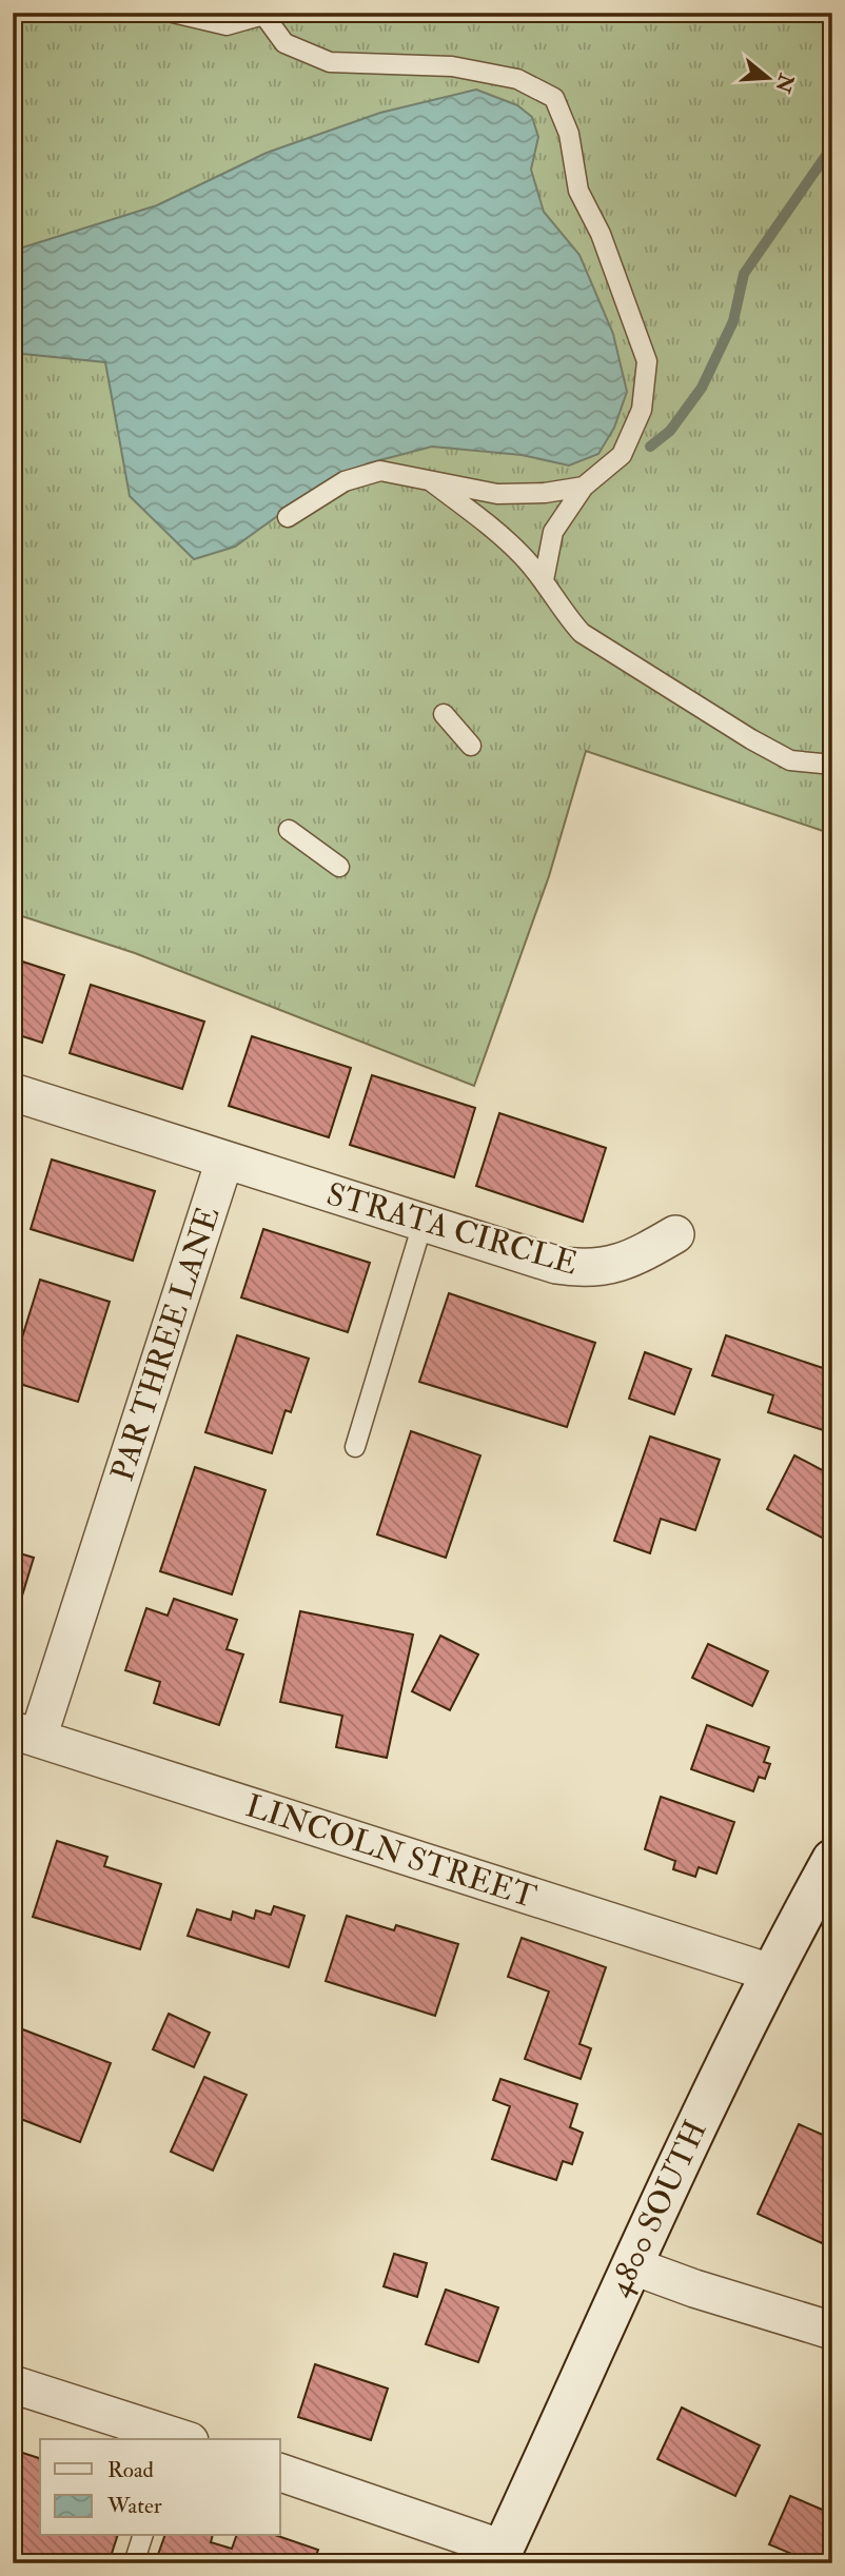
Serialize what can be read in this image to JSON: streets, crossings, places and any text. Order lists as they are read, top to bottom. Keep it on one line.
{"streets":{"street":["STRATA CIRCLE","PAR THREE LANE","LINCOLN STREET","4800 SOUTH"]},"crossings":[["STRATA CIRCLE","PAR THREE LANE"],["PAR THREE LANE","LINCOLN STREET"],["LINCOLN STREET","4800 SOUTH"]],"legend":["Road","Water"],"north":"right"}
